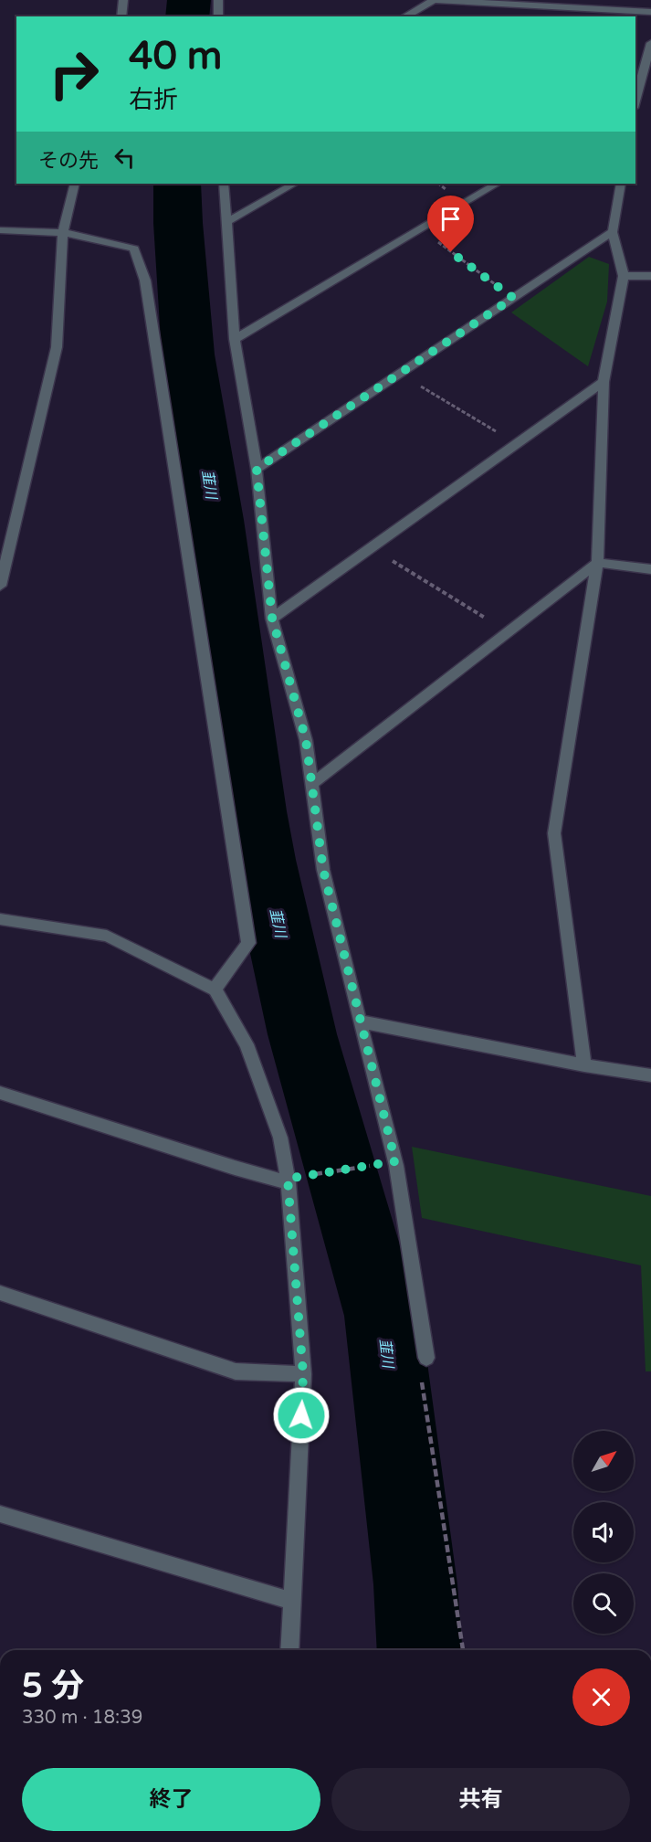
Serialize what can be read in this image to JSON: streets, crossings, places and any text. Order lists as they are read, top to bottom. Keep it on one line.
{"water":["韮川"],"north":"top right","page":{"turn":["40 m","右折"],"then":"その先","heading":["5 分","330 m · 18:39"],"buttons":["終了","共有"]}}
